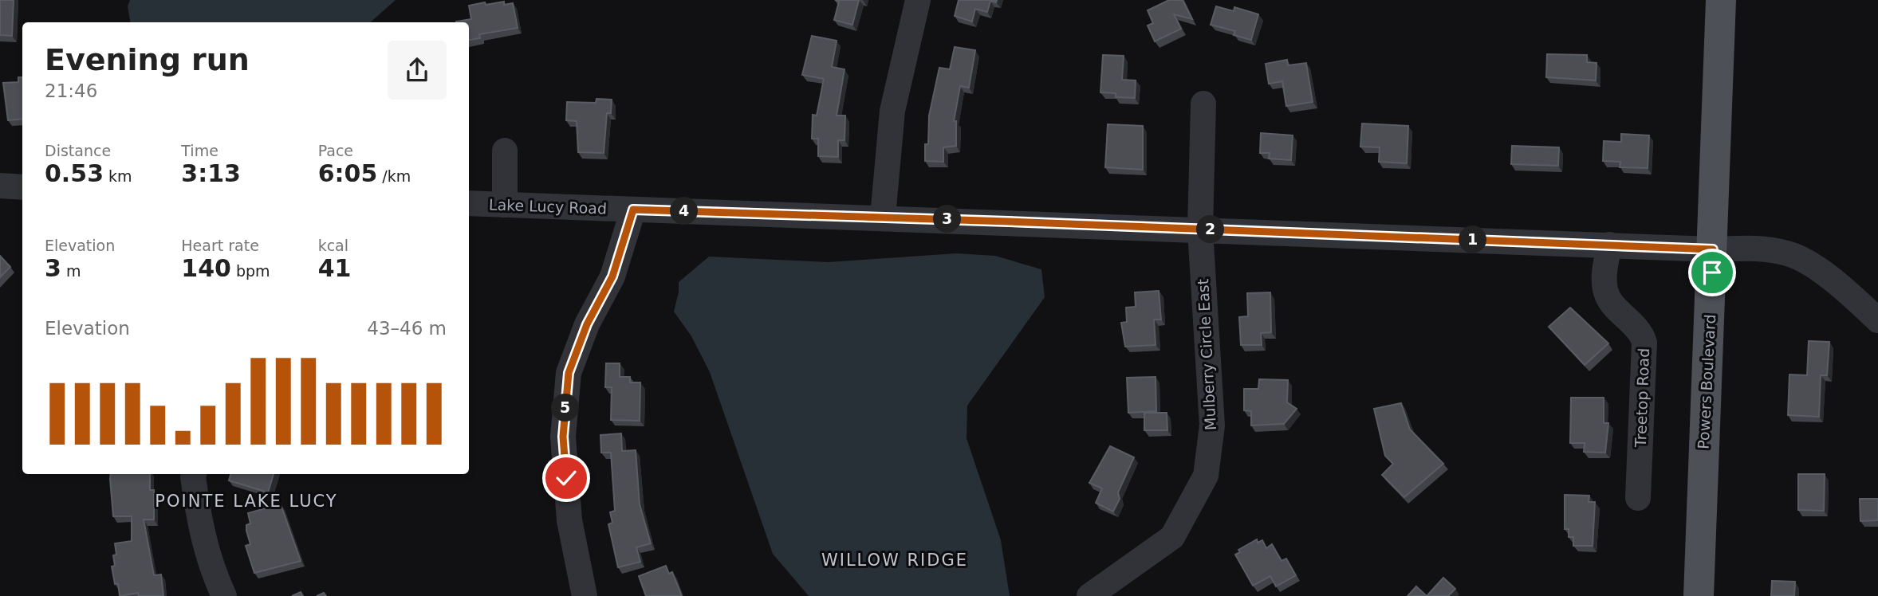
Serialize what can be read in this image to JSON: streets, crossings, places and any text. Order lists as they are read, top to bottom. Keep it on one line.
{"streets":{"main road":["Powers Boulevard"],"street":["Lake Lucy Road","Mulberry Circle East","Treetop Road"]},"crossings":[["Lake Lucy Road","Mulberry Circle East"],["Lake Lucy Road","Powers Boulevard"],["Lake Lucy Road","Treetop Road"]],"districts":["POINTE LAKE LUCY","WILLOW RIDGE"],"page":{"heading":["Evening run","21:46"],"stats":[["Distance","0.53 km"],["Time","3:13"],["Pace","6:05 /km"],["Elevation","3 m"],["Heart rate","140 bpm"],["kcal","41"]],"pins":["4","3","2","1","5"],"chart":["Elevation","43–46 m"]}}
